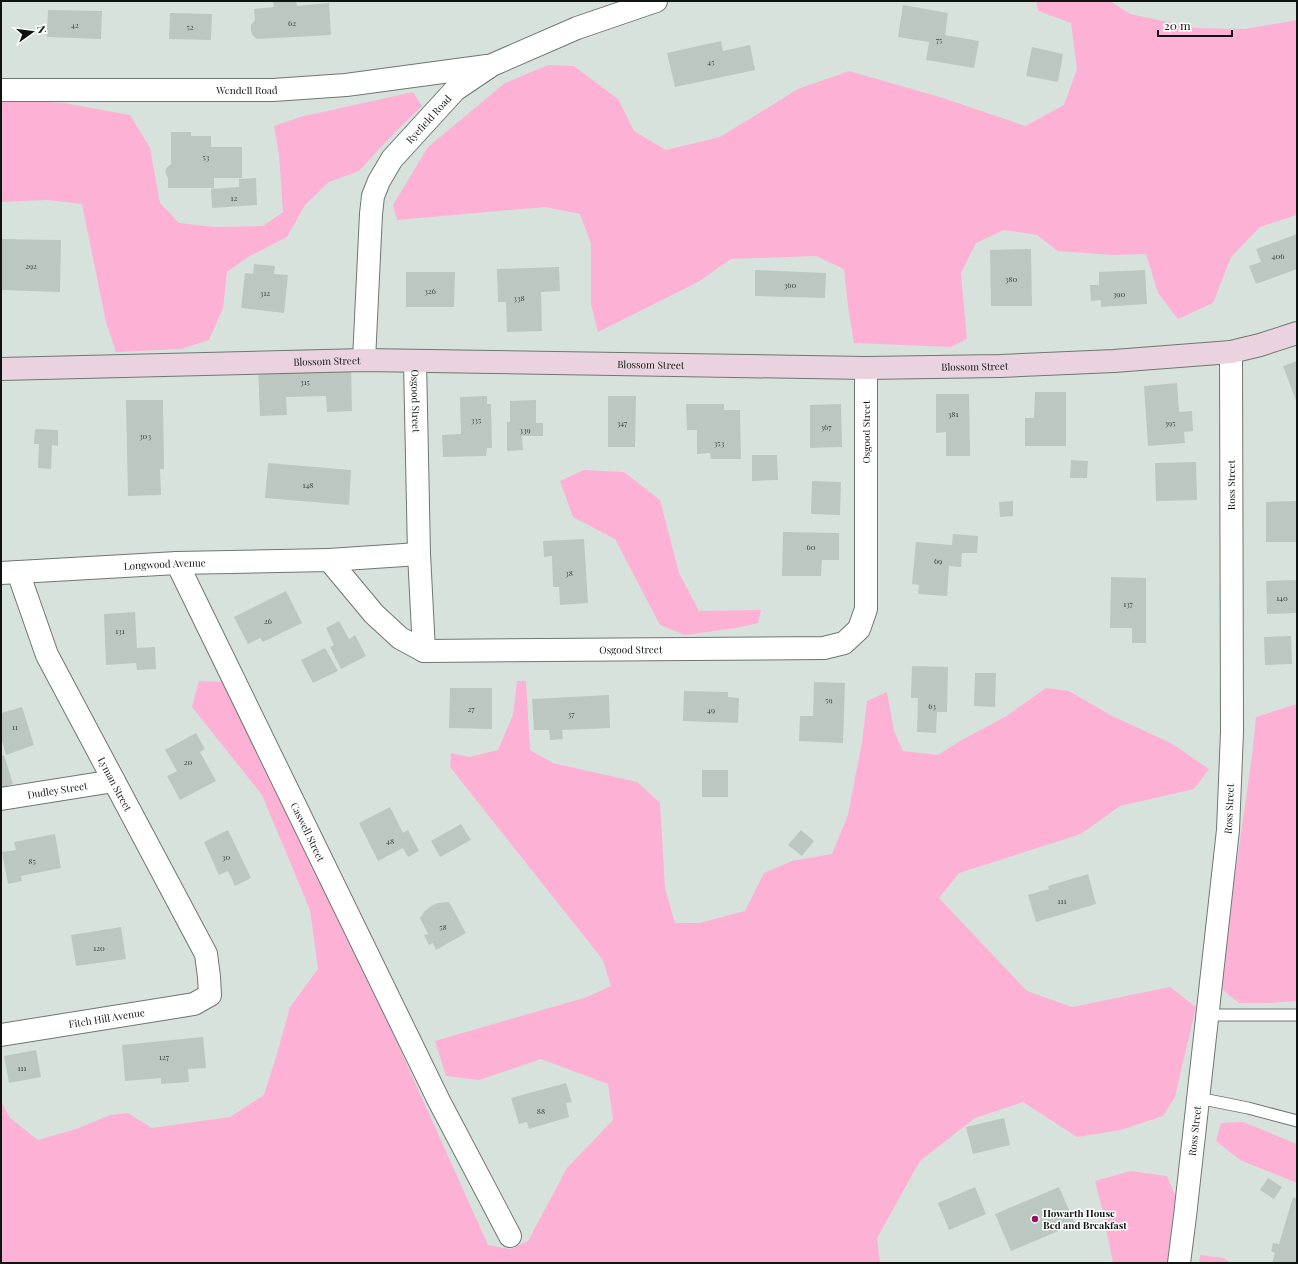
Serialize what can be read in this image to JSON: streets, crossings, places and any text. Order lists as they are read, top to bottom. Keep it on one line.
{"streets":{"street":["Wendell Road","Ryefield Road","Blossom Street","Osgood Street","Ross Street","Longwood Avenue","Lyman Street","Dudley Street","Caswell Street","Fitch Hill Avenue"]},"crossings":[["Wendell Road","Ryefield Road"],["Ryefield Road","Blossom Street"],["Blossom Street","Osgood Street"],["Blossom Street","Ross Street"],["Osgood Street","Longwood Avenue"],["Longwood Avenue","Lyman Street"],["Longwood Avenue","Caswell Street"],["Lyman Street","Dudley Street"],["Lyman Street","Fitch Hill Avenue"]],"places":["Howarth House Bed and Breakfast"],"house_numbers":["62","42","52","75","45","53","12","406","292","380","360","326","312","390","338","315","381","335","347","395","367","339","303","353","148","60","69","38","140","137","26","131","59","63","27","49","37","11","20","48","30","85","111","58","120","127","111","88"],"scale_bar":"20 m","north":"right"}
